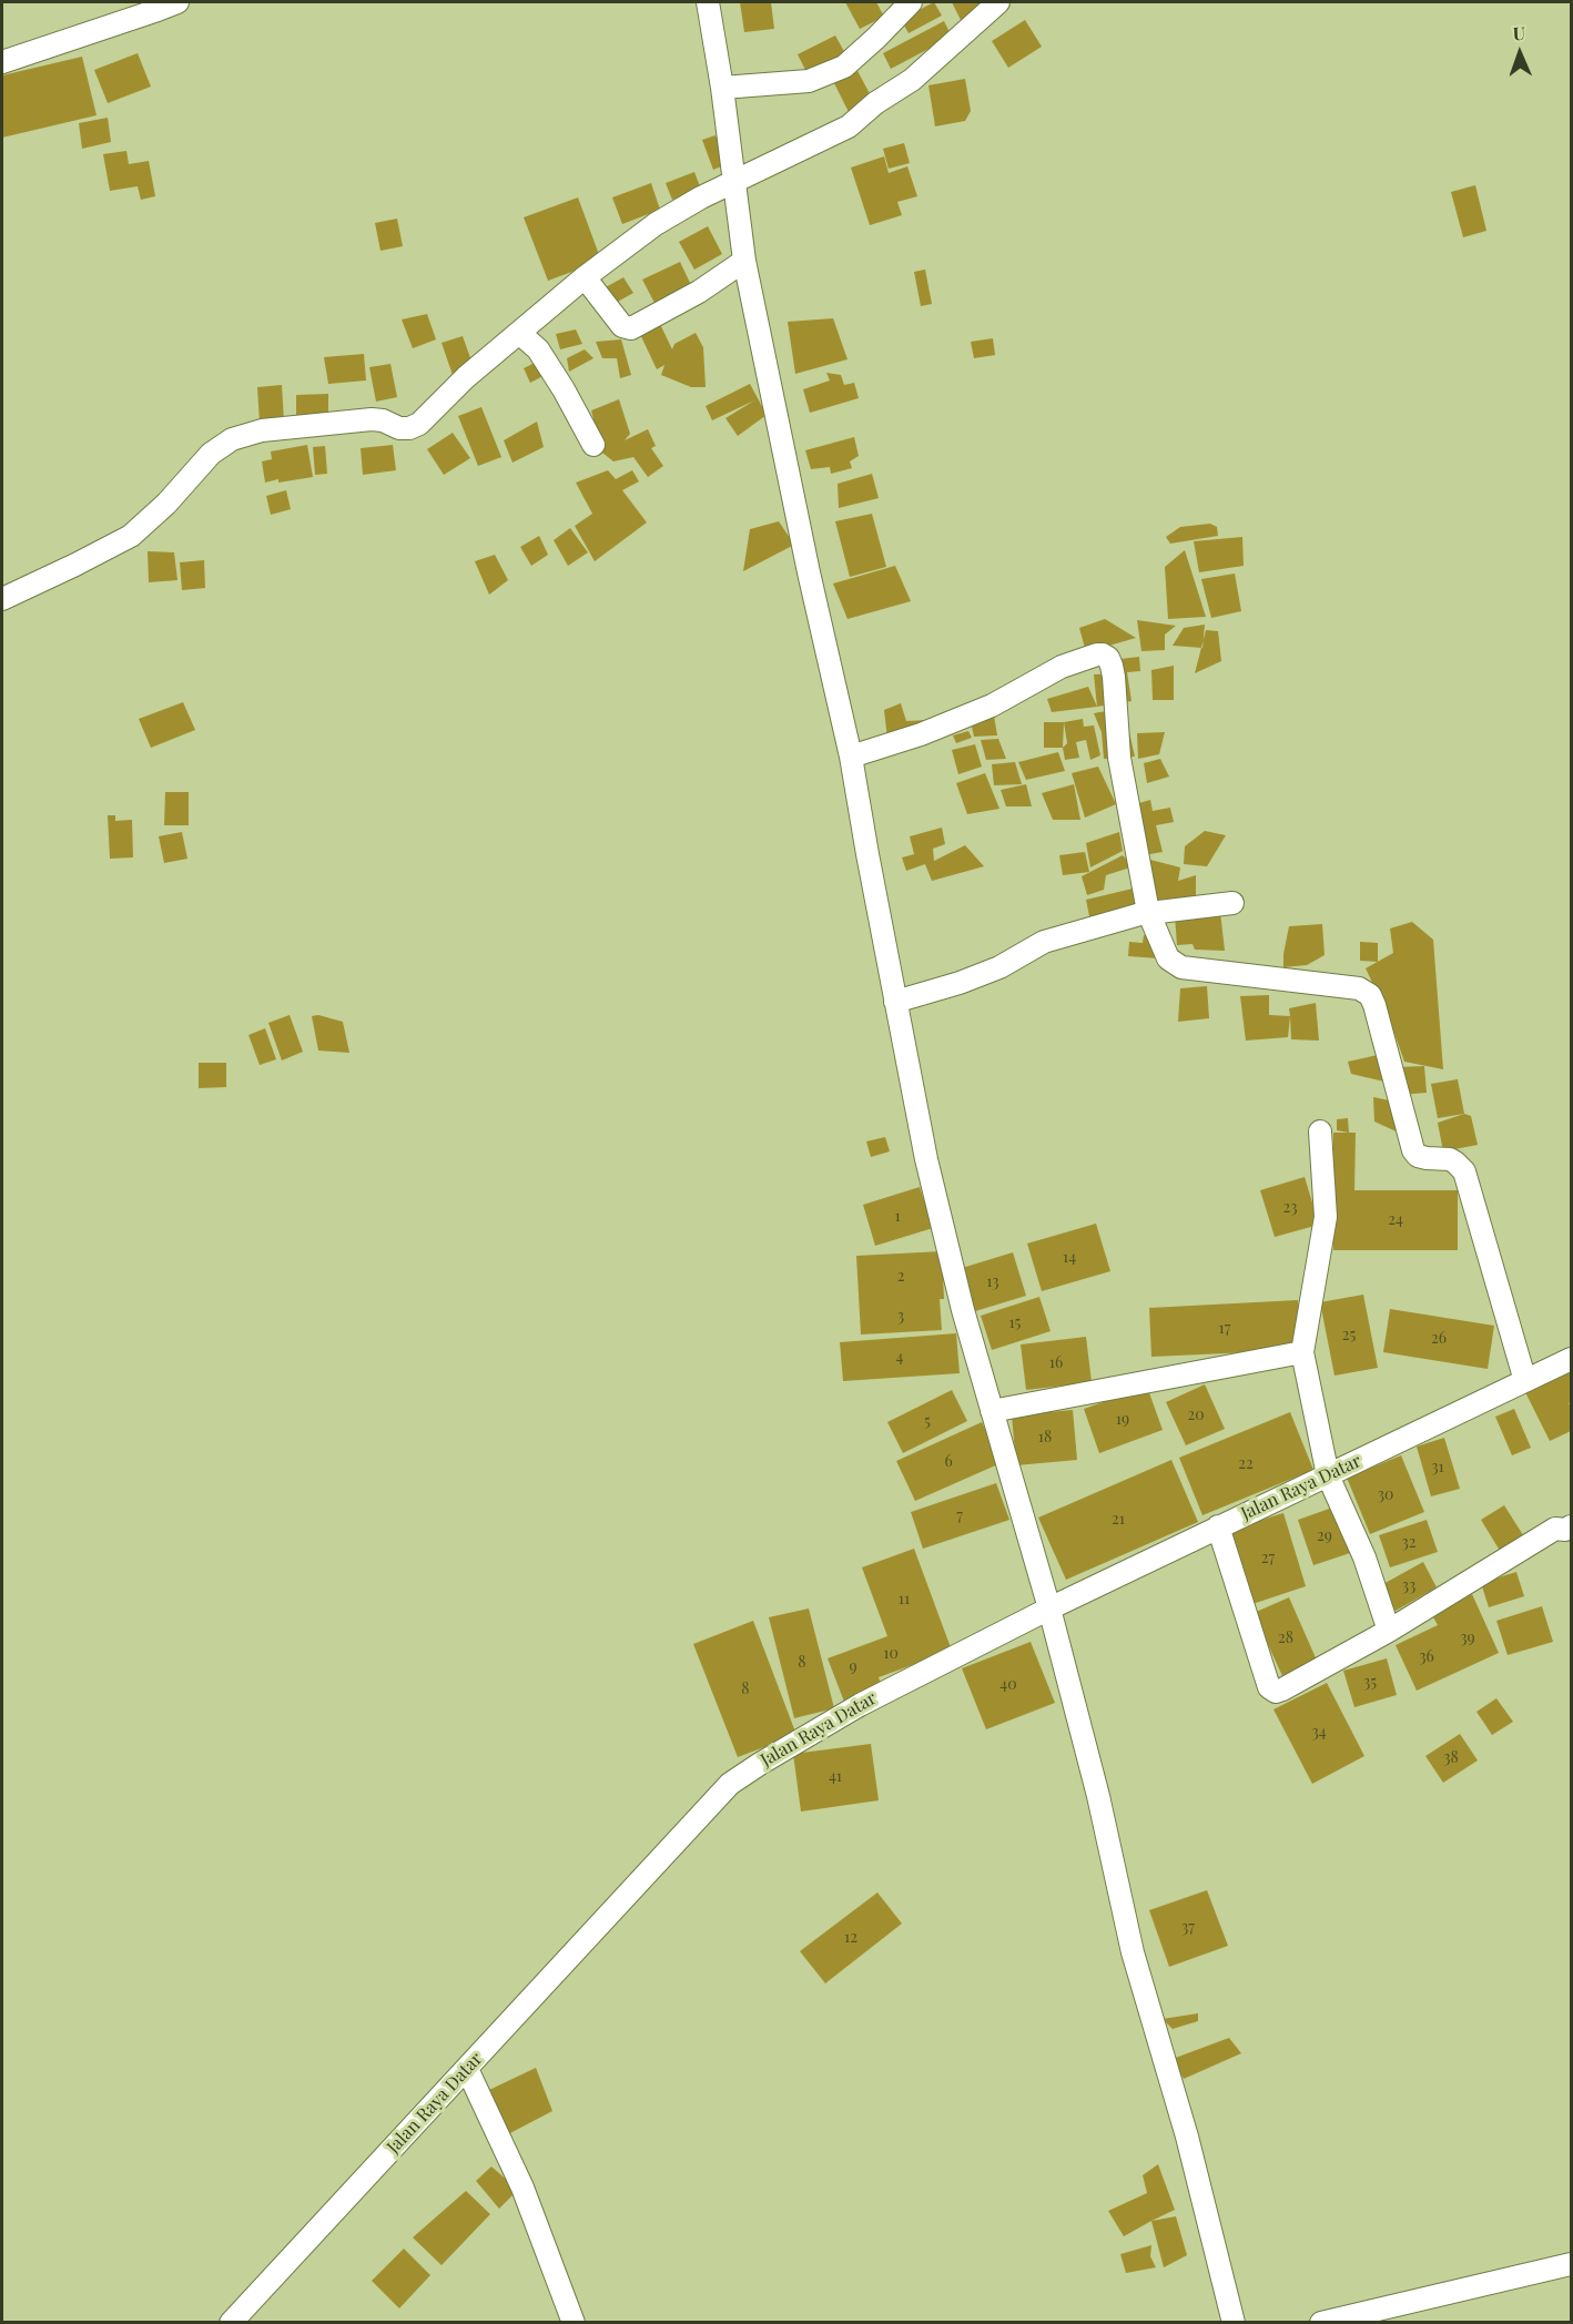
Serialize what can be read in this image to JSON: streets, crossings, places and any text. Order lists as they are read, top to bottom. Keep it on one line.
{"streets":{"street":["Jalan Raya Datar"]},"house_numbers":["23","1","24","14","2","13","3","15","17","25","26","4","16","20","19","5","18","6","22","31","30","7","21","29","32","27","33","11","28","39","10","36","8","9","35","40","8","34","38","41","37","12"],"north":"top"}
